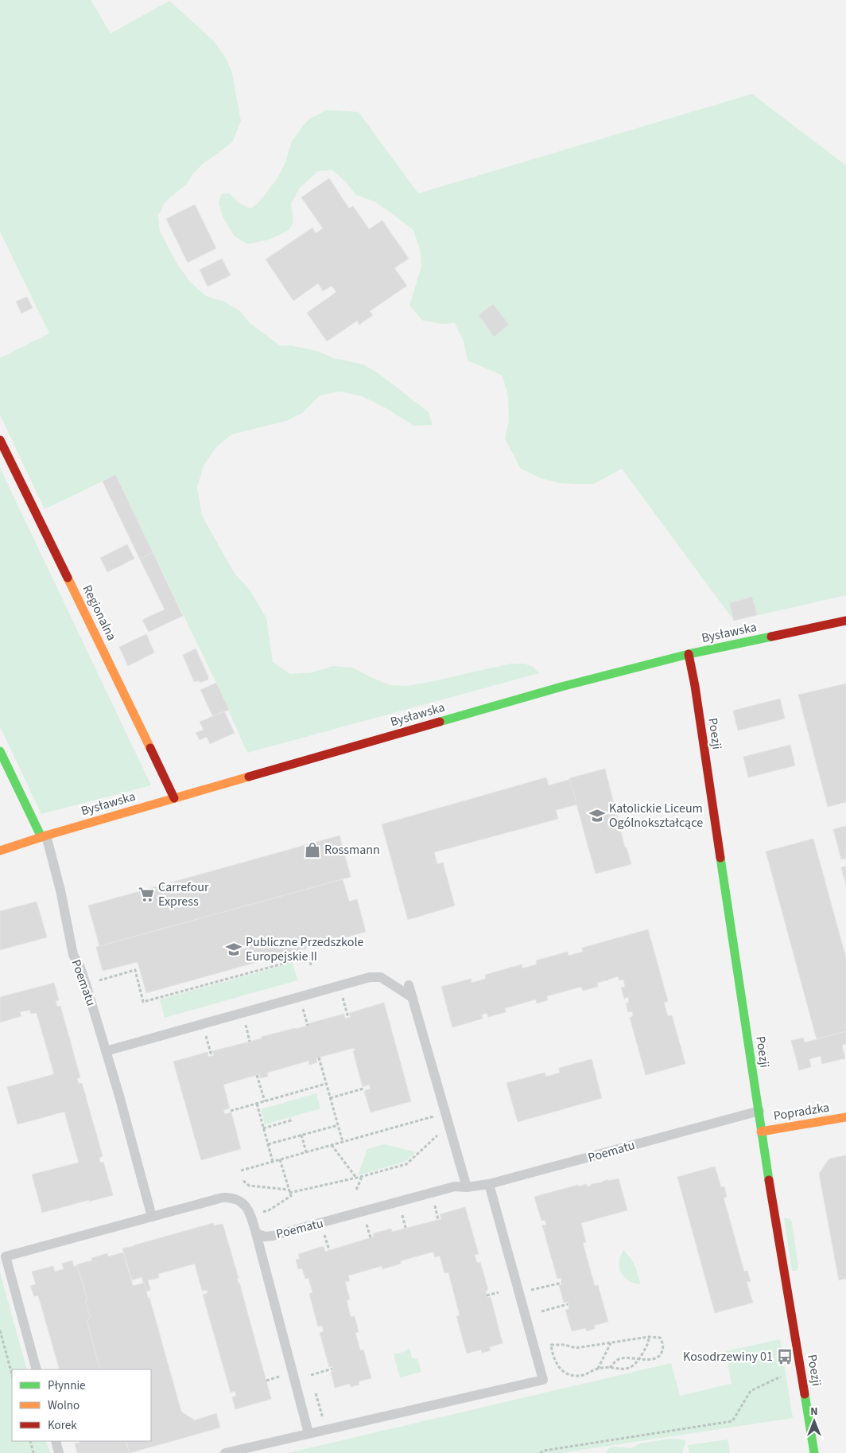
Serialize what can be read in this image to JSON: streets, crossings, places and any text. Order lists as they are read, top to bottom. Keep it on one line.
{"streets":{"street":["Regionalna","Bysławska","Poezji","Popradzka"],"lane":["Poematu"]},"crossings":[["Regionalna","Bysławska"],["Bysławska","Poezji"],["Bysławska","Poematu"],["Poezji","Poematu"],["Poezji","Popradzka"]],"places":{"school or university":["Katolickie Liceum Ogólnokształcące","Publiczne Przedszkole Europejskie II"],"shop":["Rossmann"],"supermarket":["Carrefour Express"],"bus stop":["Kosodrzewiny 01"]},"legend":["Płynnie","Wolno","Korek"],"north":"top"}
